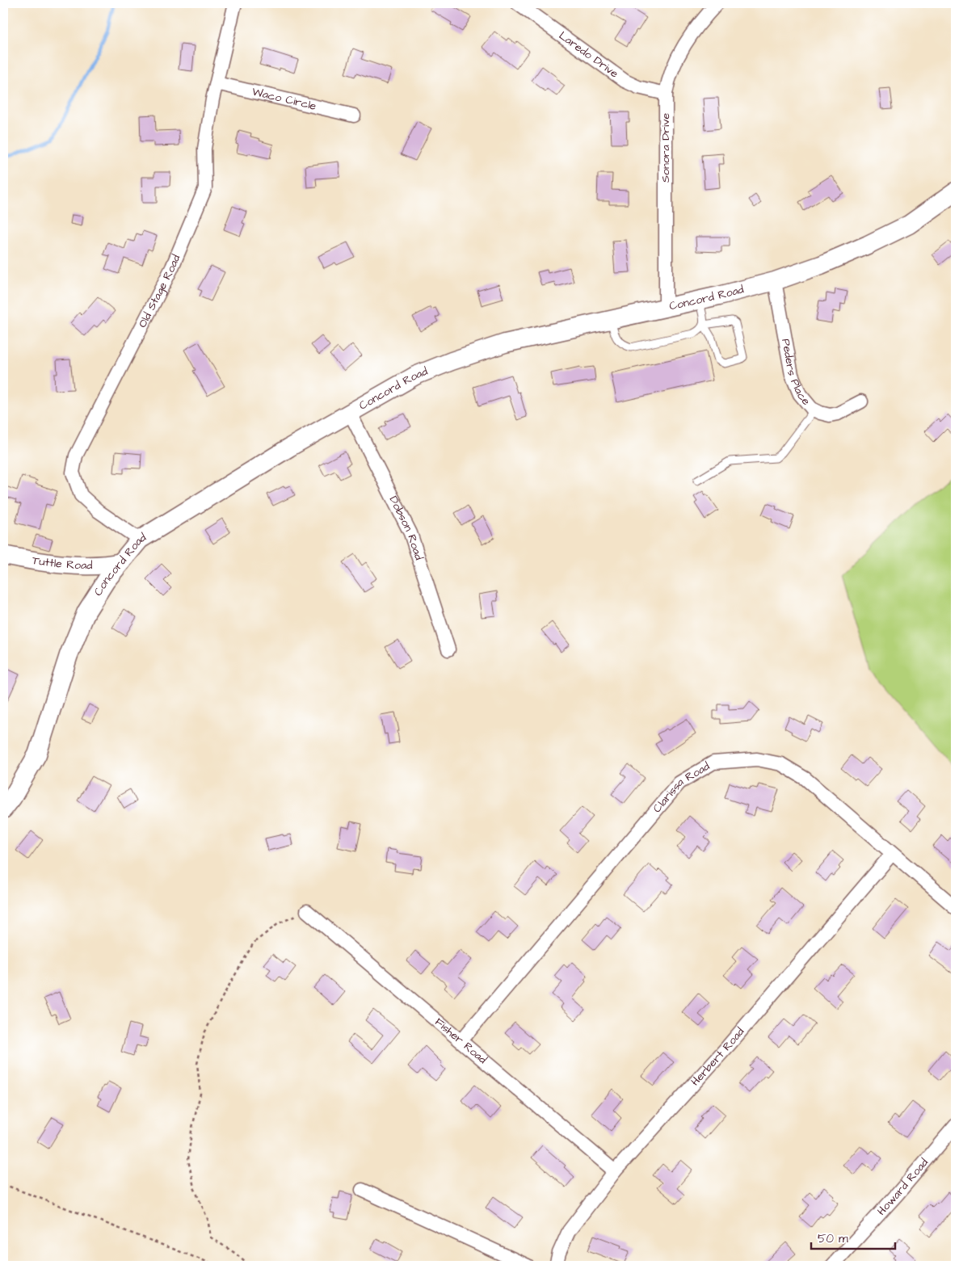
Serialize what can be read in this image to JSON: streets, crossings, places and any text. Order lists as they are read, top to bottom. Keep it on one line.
{"streets":{"main road":["Concord Road","Tuttle Road"],"street":["Laredo Drive","Waco Circle","Sonora Drive","Old Stage Road","Peders Place","Dobson Road","Clarissa Road","Fisher Road","Herbert Road","Howard Road"]},"crossings":[["Laredo Drive","Sonora Drive"],["Waco Circle","Old Stage Road"],["Sonora Drive","Concord Road"],["Old Stage Road","Concord Road"],["Concord Road","Peders Place"],["Concord Road","Dobson Road"],["Concord Road","Tuttle Road"],["Clarissa Road","Fisher Road"],["Clarissa Road","Herbert Road"],["Fisher Road","Herbert Road"]],"scale_bar":"50 m"}
